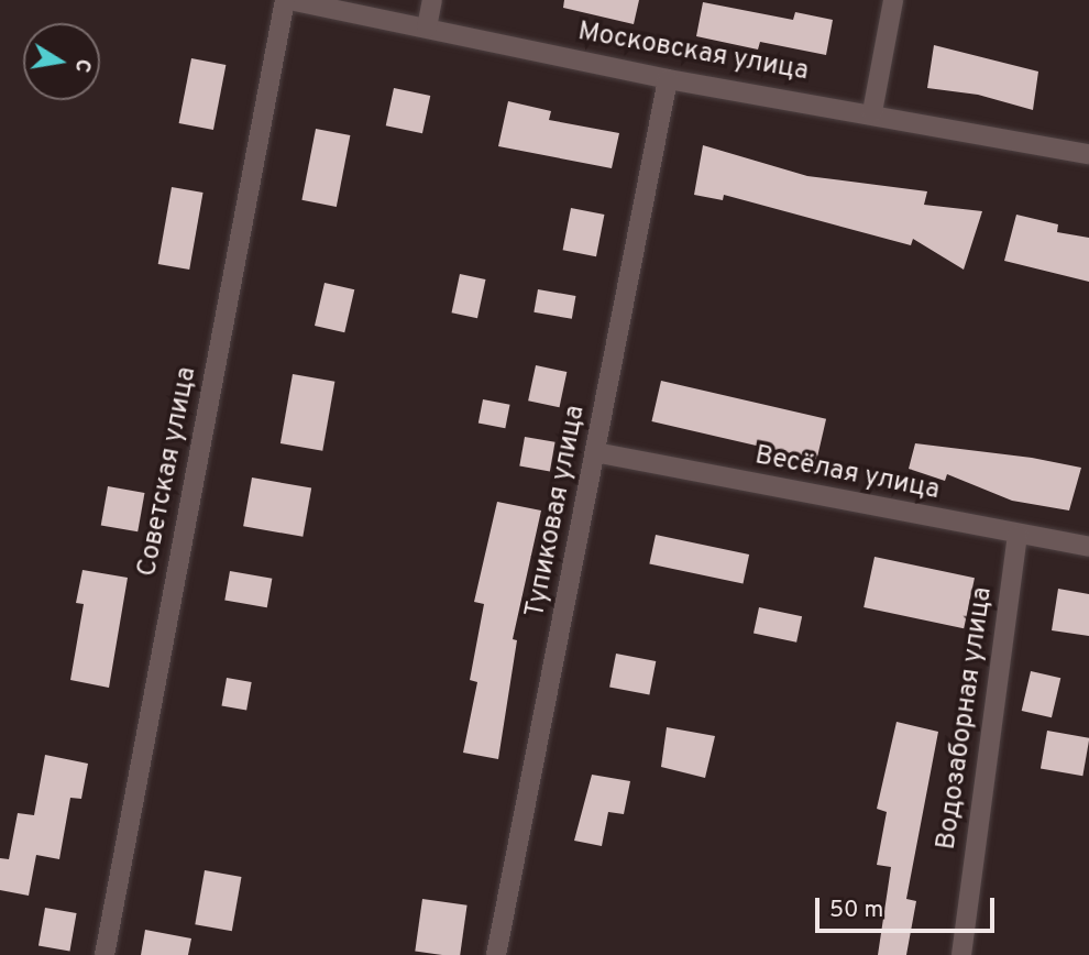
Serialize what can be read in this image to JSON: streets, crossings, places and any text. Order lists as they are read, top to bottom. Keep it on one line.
{"streets":{"street":["Московская улица","Советская улица","Весёлая улица","Тупиковая улица","Водозаборная улица"]},"crossings":[["Московская улица","Советская улица"],["Московская улица","Тупиковая улица"],["Весёлая улица","Тупиковая улица"],["Весёлая улица","Водозаборная улица"]],"scale_bar":"50 m","north":"right"}
